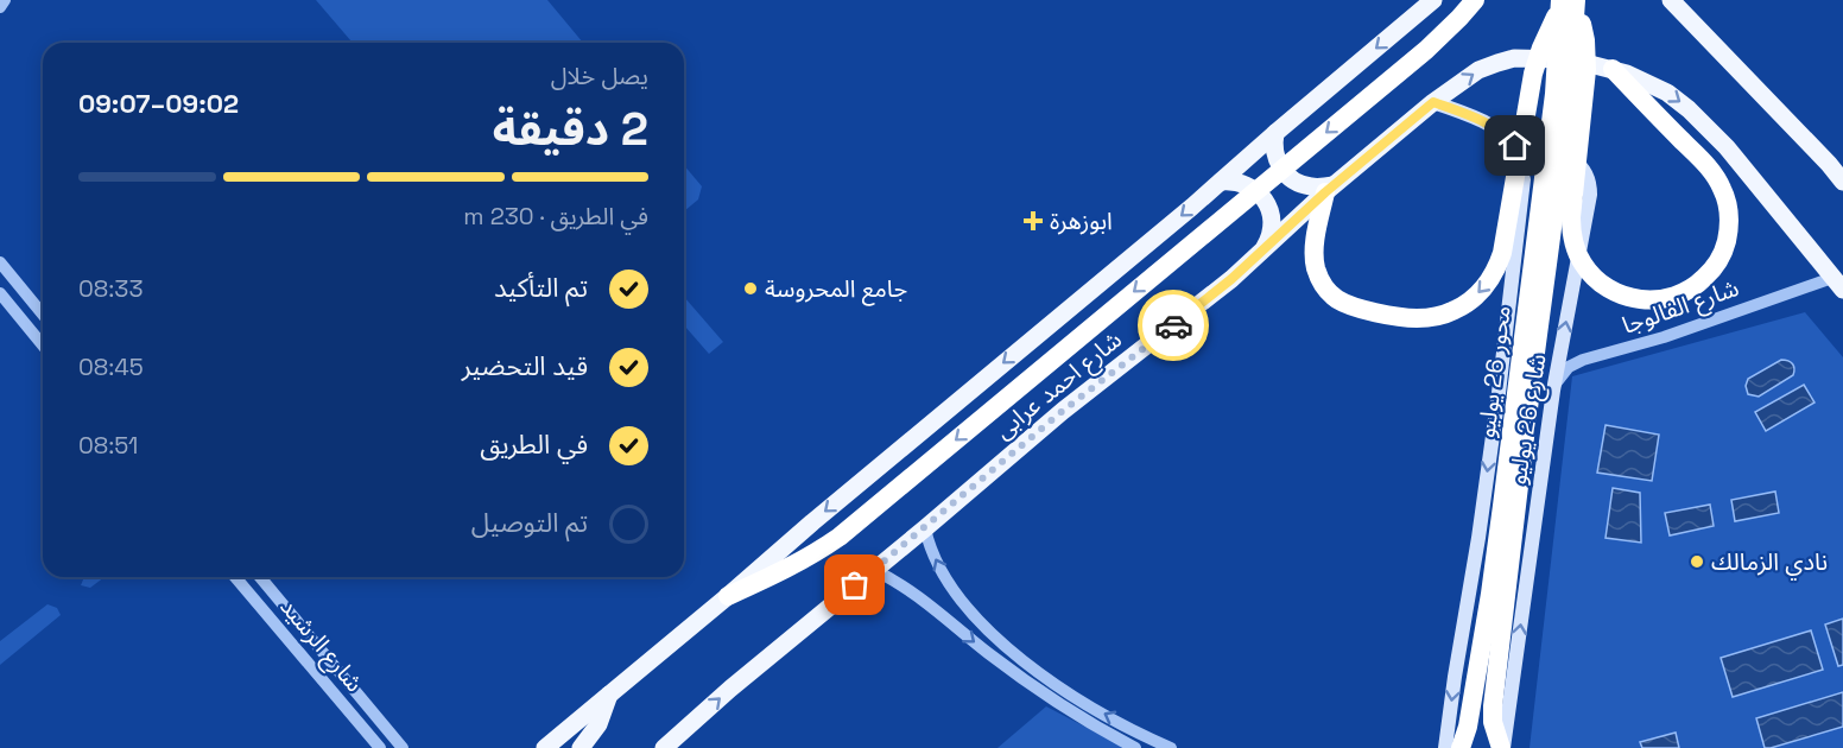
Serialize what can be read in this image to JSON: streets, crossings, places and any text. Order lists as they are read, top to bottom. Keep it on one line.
{"streets":{"highway":["محور 26 يوليو"],"main road":["شارع احمد عرابى","شارع 26 يوليو"],"street":["شارع الفالوجا","شارع الرشيد"]},"crossings":[["شارع الفالوجا","شارع احمد عرابى"],["شارع الفالوجا","شارع 26 يوليو"],["محور 26 يوليو","شارع 26 يوليو"],["شارع احمد عرابى","شارع 26 يوليو"]],"places":{"health":["ابوزهرة"],"other":["جامع المحروسة","نادي الزمالك"]},"page":{"heading":["2 دقيقة","يصل خلال","09:02–09:07"],"bar":"في الطريق · 230 m","list":[["تم التأكيد","08:33"],["قيد التحضير","08:45"],["في الطريق","08:51"],"تم التوصيل"]}}
